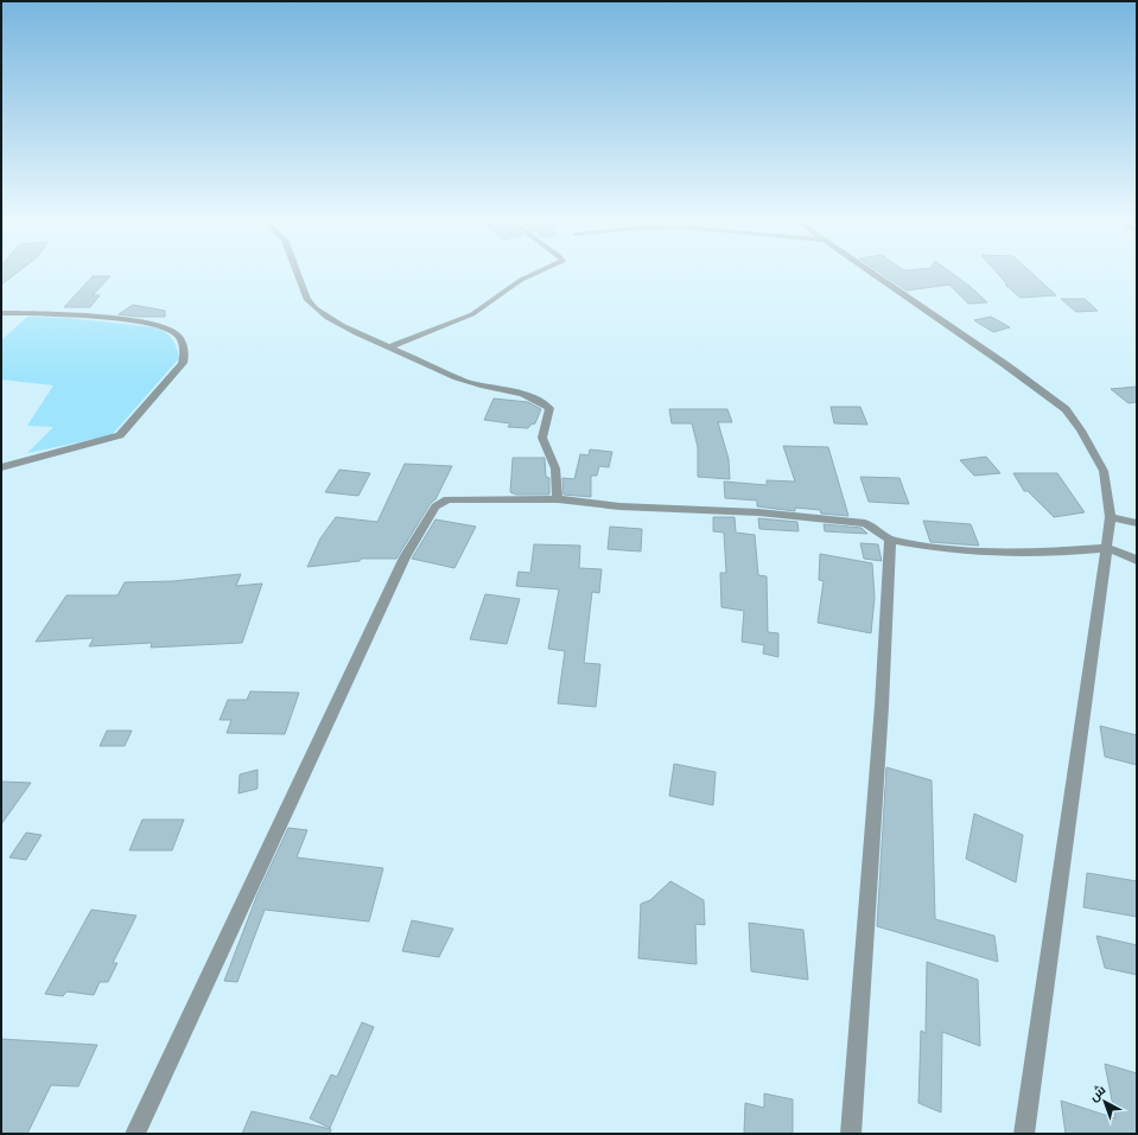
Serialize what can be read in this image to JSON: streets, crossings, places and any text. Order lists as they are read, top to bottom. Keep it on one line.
{"north":"top left"}
